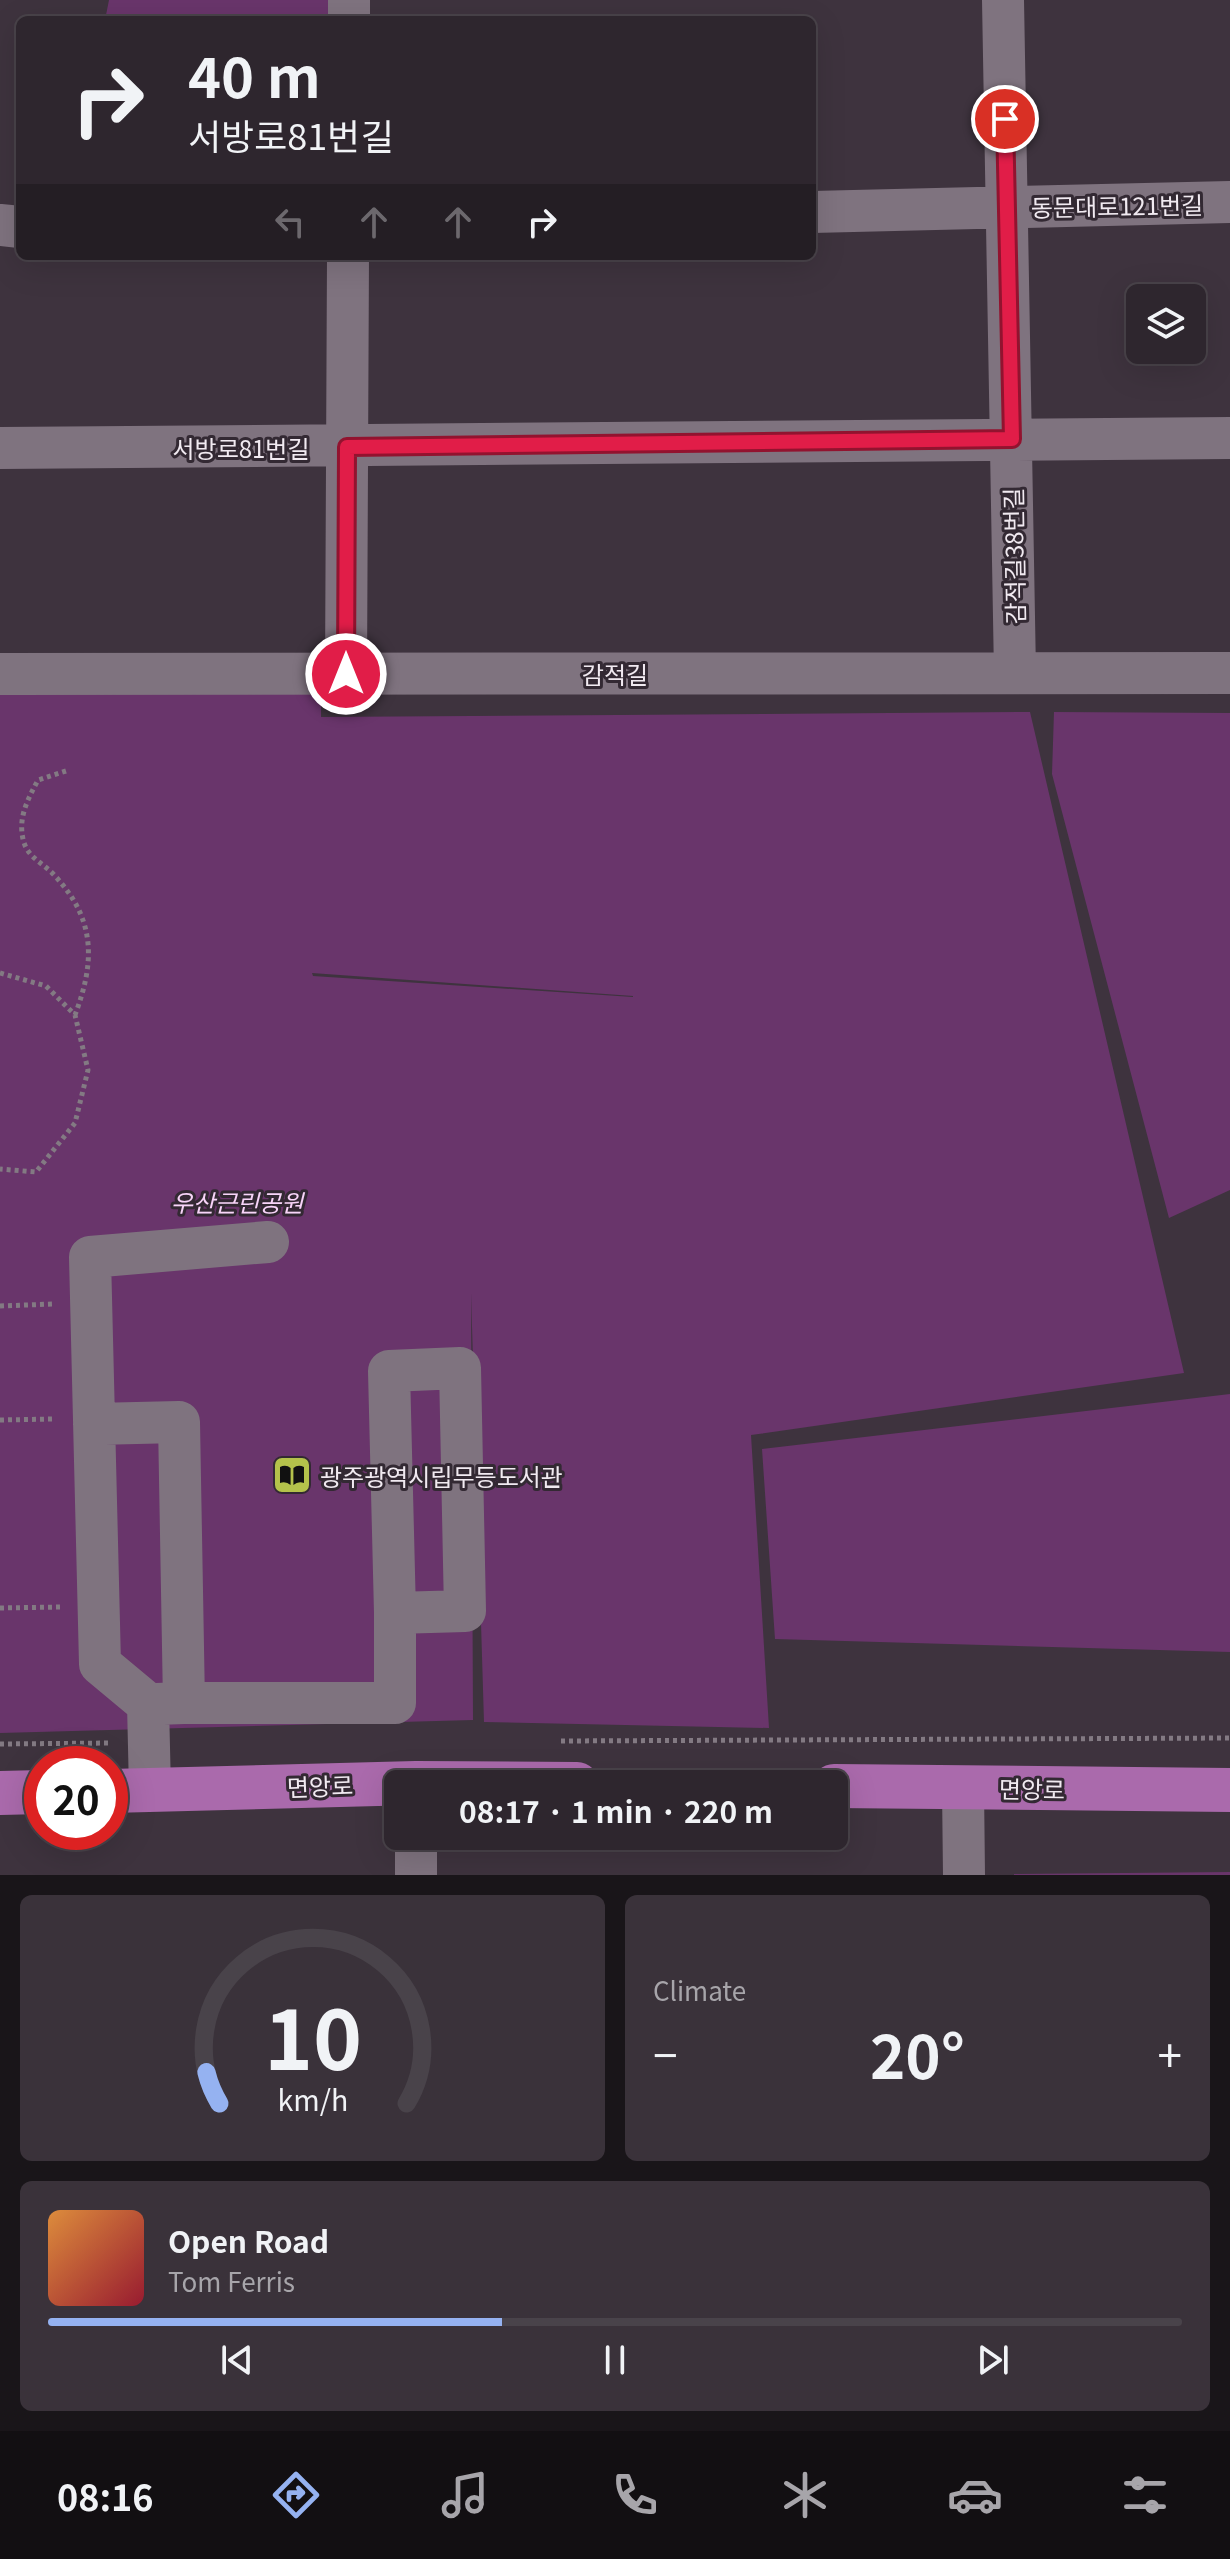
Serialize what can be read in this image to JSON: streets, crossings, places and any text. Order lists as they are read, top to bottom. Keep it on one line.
{"streets":{"main road":["면앙로"],"street":["동문대로121번길","서방로81번길","감적길38번길","감적길"]},"crossings":[["동문대로121번길","감적길38번길"],["서방로81번길","감적길38번길"],["감적길38번길","감적길"]],"parks":["우산근린공원"],"places":{"library":["광주광역시립무등도서관"]},"page":{"turn":["40 m","서방로81번길"],"limit":"20","trip":"08:17 · 1 min · 220 m","tile":"Climate","heat":["−","20°","+"],"song":["Open Road","Tom Ferris"],"tabs":"08:16","gauge":["10","km/h"]}}
